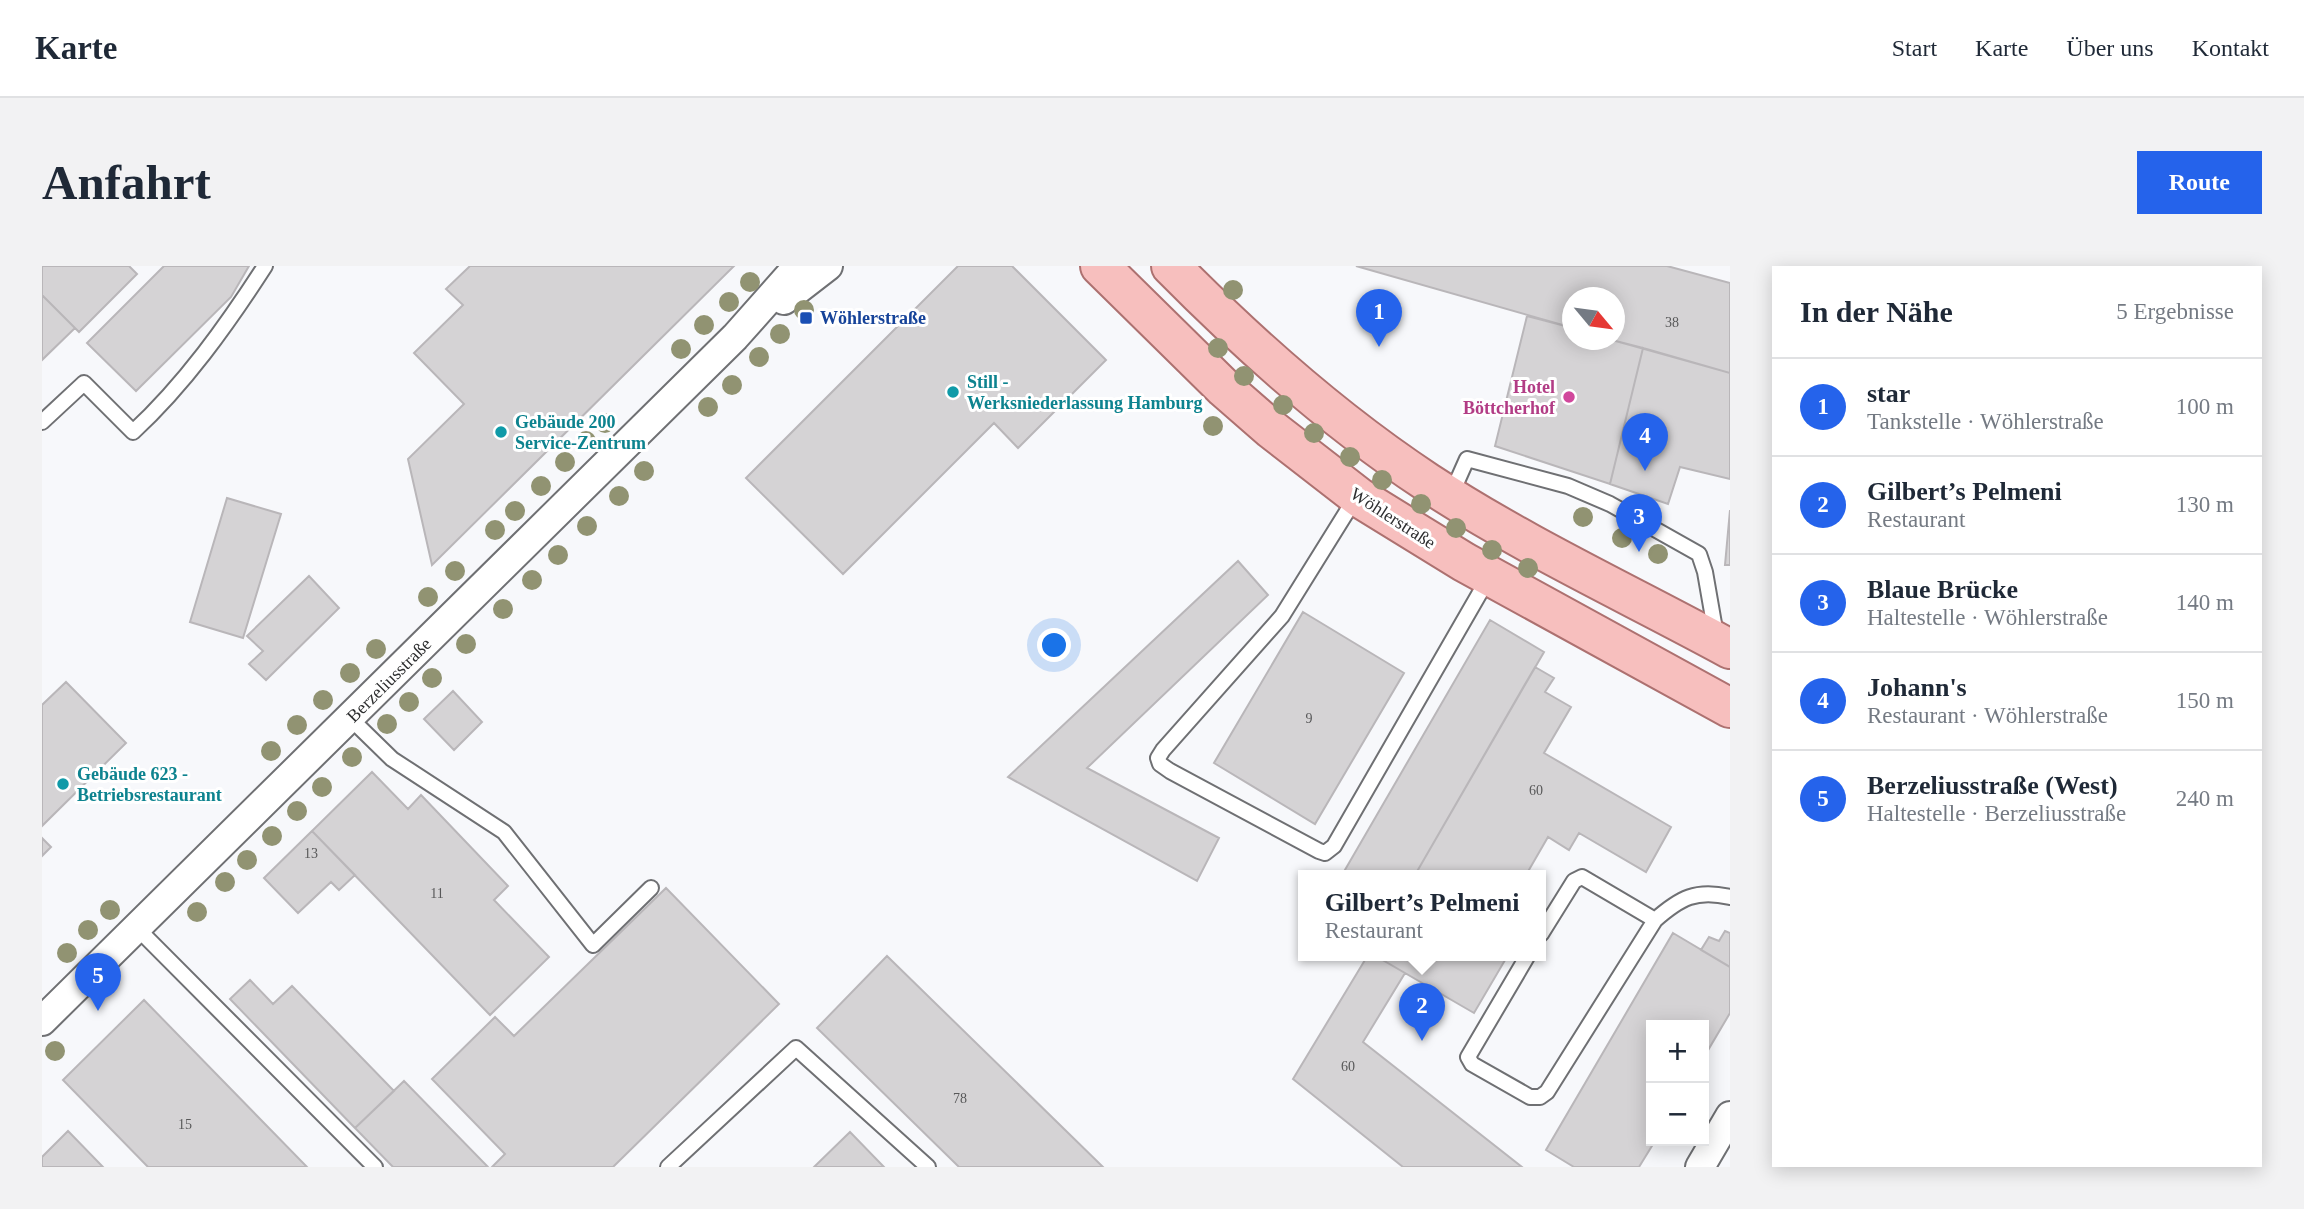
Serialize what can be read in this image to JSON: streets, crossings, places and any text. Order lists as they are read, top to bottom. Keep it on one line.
{"streets":{"main road":["Wöhlerstraße"],"street":["Berzeliusstraße"]},"places":{"transit":["Wöhlerstraße"],"other":["Still - Werksniederlassung Hamburg","Hotel Böttcherhof","Gebäude 200 Service-Zentrum","Gebäude 623 - Betriebsrestaurant"]},"house_numbers":["38","9","60","13","11","60","78","15"],"north":"bottom right","page":{"header":"Karte","nav":["Start","Karte","Über uns","Kontakt"],"buttons":"Route","title":"Anfahrt","heading":["In der Nähe","5 Ergebnisse"],"pins":["1","4","3","5","2"],"list":[{"mark":"1","name":"star","note":"Tankstelle · Wöhlerstraße","value":"100 m"},{"mark":"2","name":"Gilbert’s Pelmeni","note":"Restaurant","value":"130 m"},{"mark":"3","name":"Blaue Brücke","note":"Haltestelle · Wöhlerstraße","value":"140 m"},{"mark":"4","name":"Johann's","note":"Restaurant · Wöhlerstraße","value":"150 m"},{"mark":"5","name":"Berzeliusstraße (West)","note":"Haltestelle · Berzeliusstraße","value":"240 m"}],"popup":["Gilbert’s Pelmeni","Restaurant"],"map_buttons":["+","−"]}}
